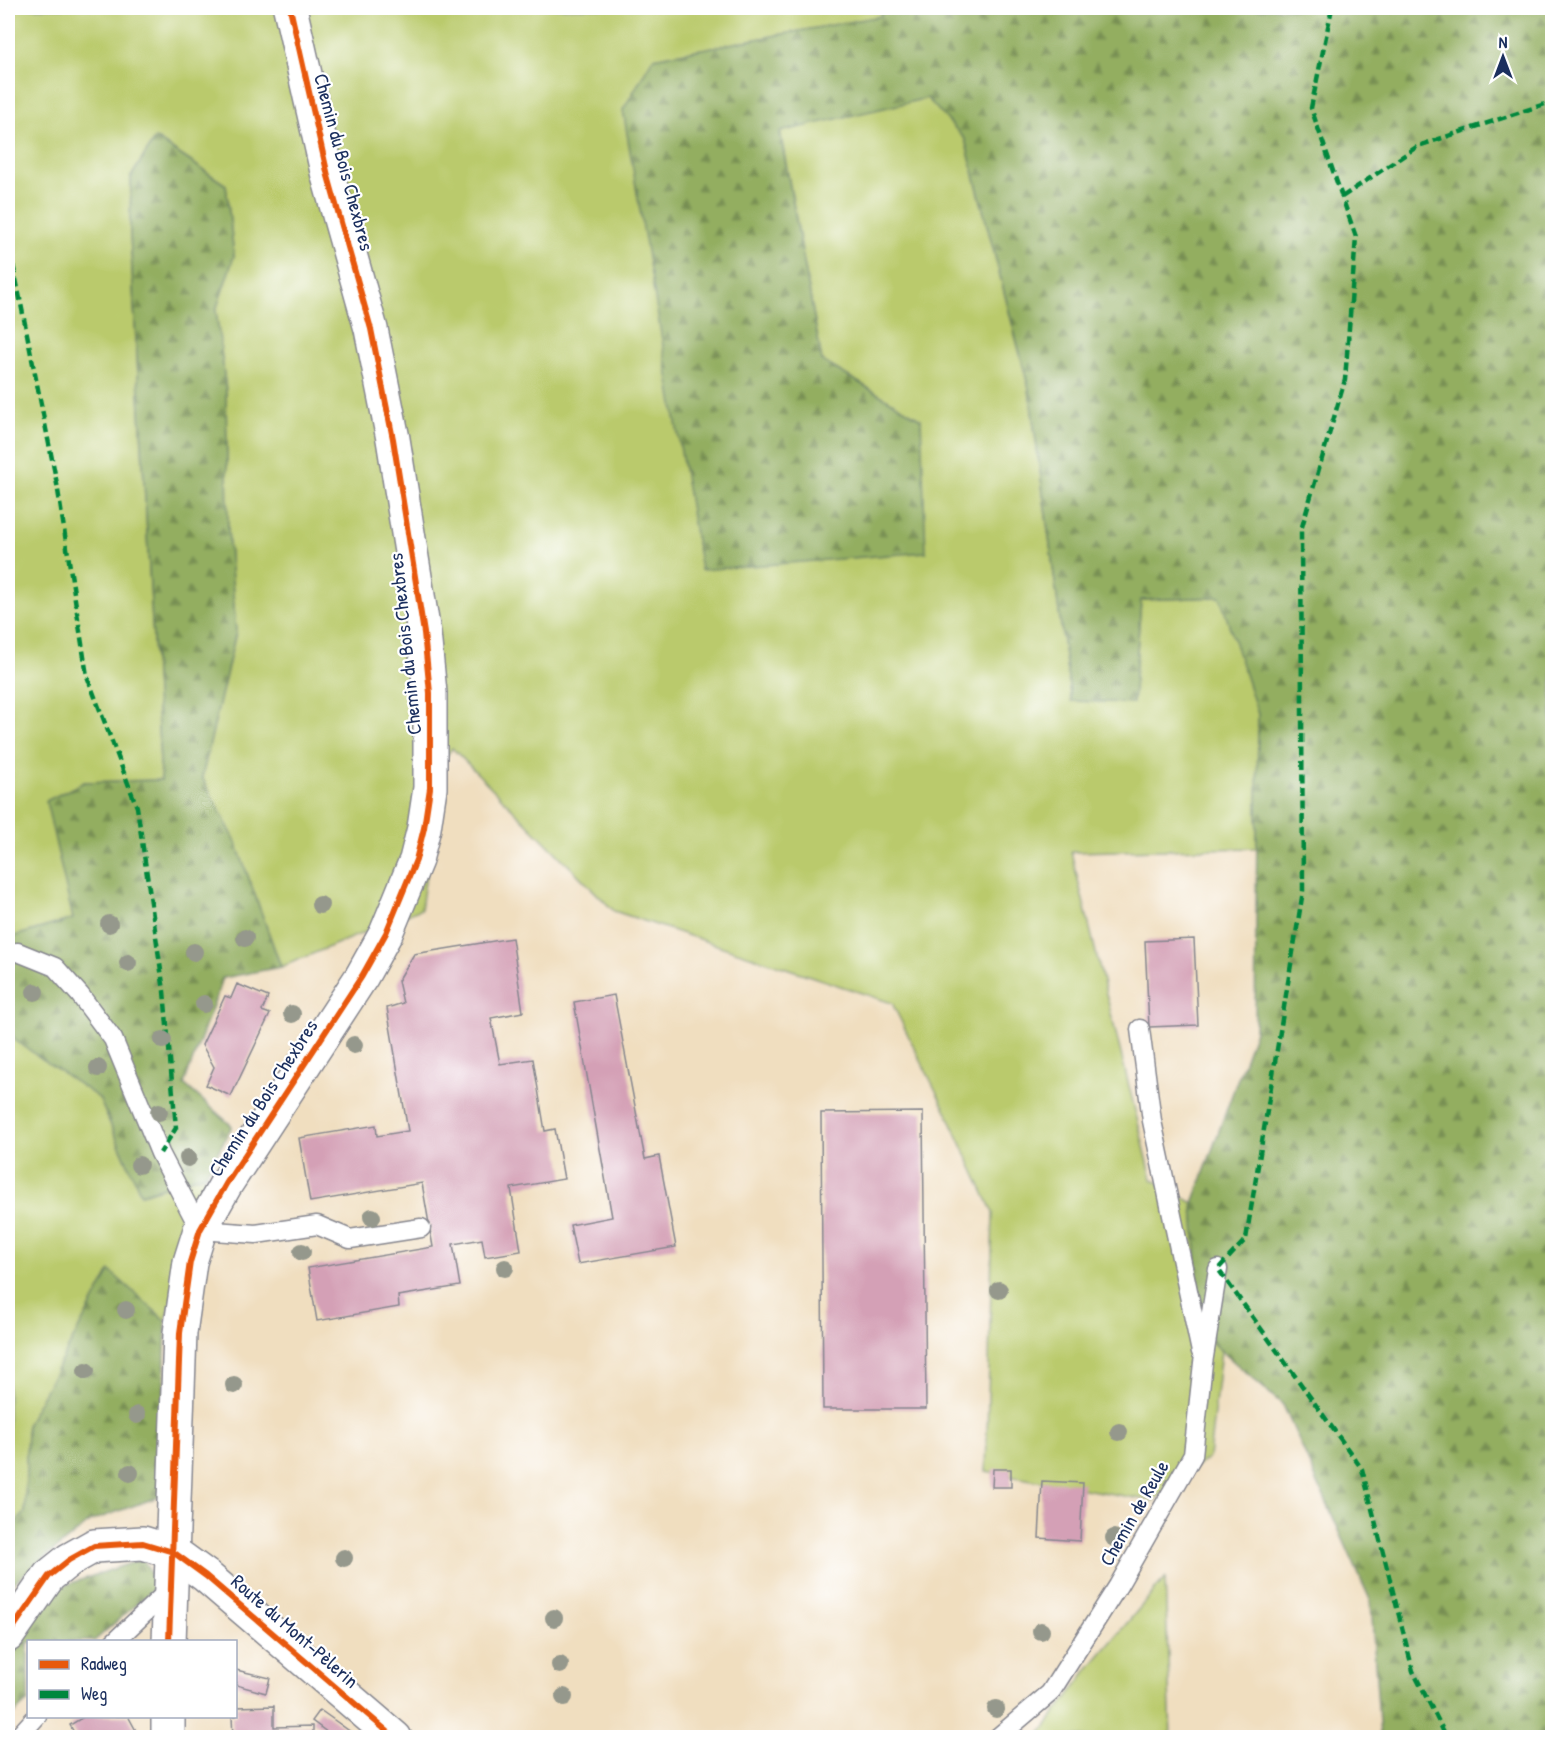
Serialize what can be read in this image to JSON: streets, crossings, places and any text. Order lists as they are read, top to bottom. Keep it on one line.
{"streets":{"street":["Chemin du Bois Chexbres","Route du Mont-Pèlerin"],"lane":["Chemin de Reule"]},"crossings":[["Chemin du Bois Chexbres","Route du Mont-Pèlerin"]],"legend":["Radweg","Weg"],"north":"top"}
